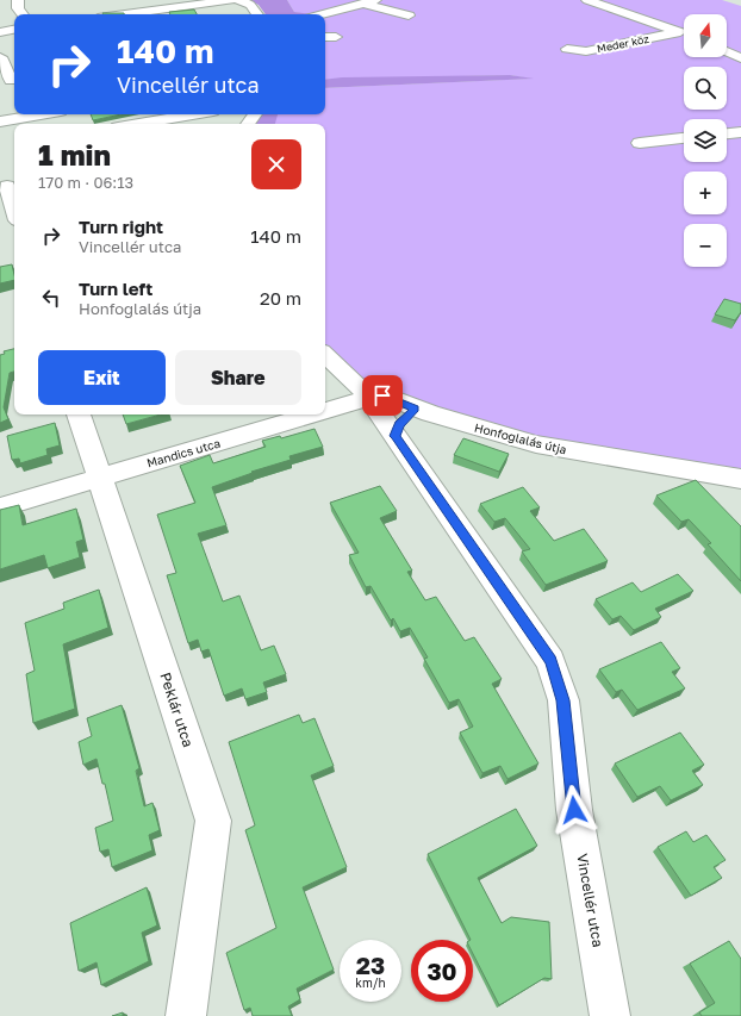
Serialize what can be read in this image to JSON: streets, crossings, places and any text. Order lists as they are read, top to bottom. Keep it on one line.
{"streets":{"street":["Meder köz","Honfoglalás útja","Mandics utca","Peklár utca","Vincellér utca"]},"crossings":[["Honfoglalás útja","Mandics utca"],["Honfoglalás útja","Vincellér utca"],["Mandics utca","Peklár utca"],["Mandics utca","Vincellér utca"]],"north":"top","page":{"map_buttons":["+","−"],"turn":["140 m","Vincellér utca"],"heading":["1 min","170 m · 06:13"],"list":[{"name":"Turn right","note":"Vincellér utca","value":"140 m"},{"name":"Turn left","note":"Honfoglalás útja","value":"20 m"}],"buttons":["Exit","Share"],"speed":"23 km/h","limit":"30"}}
